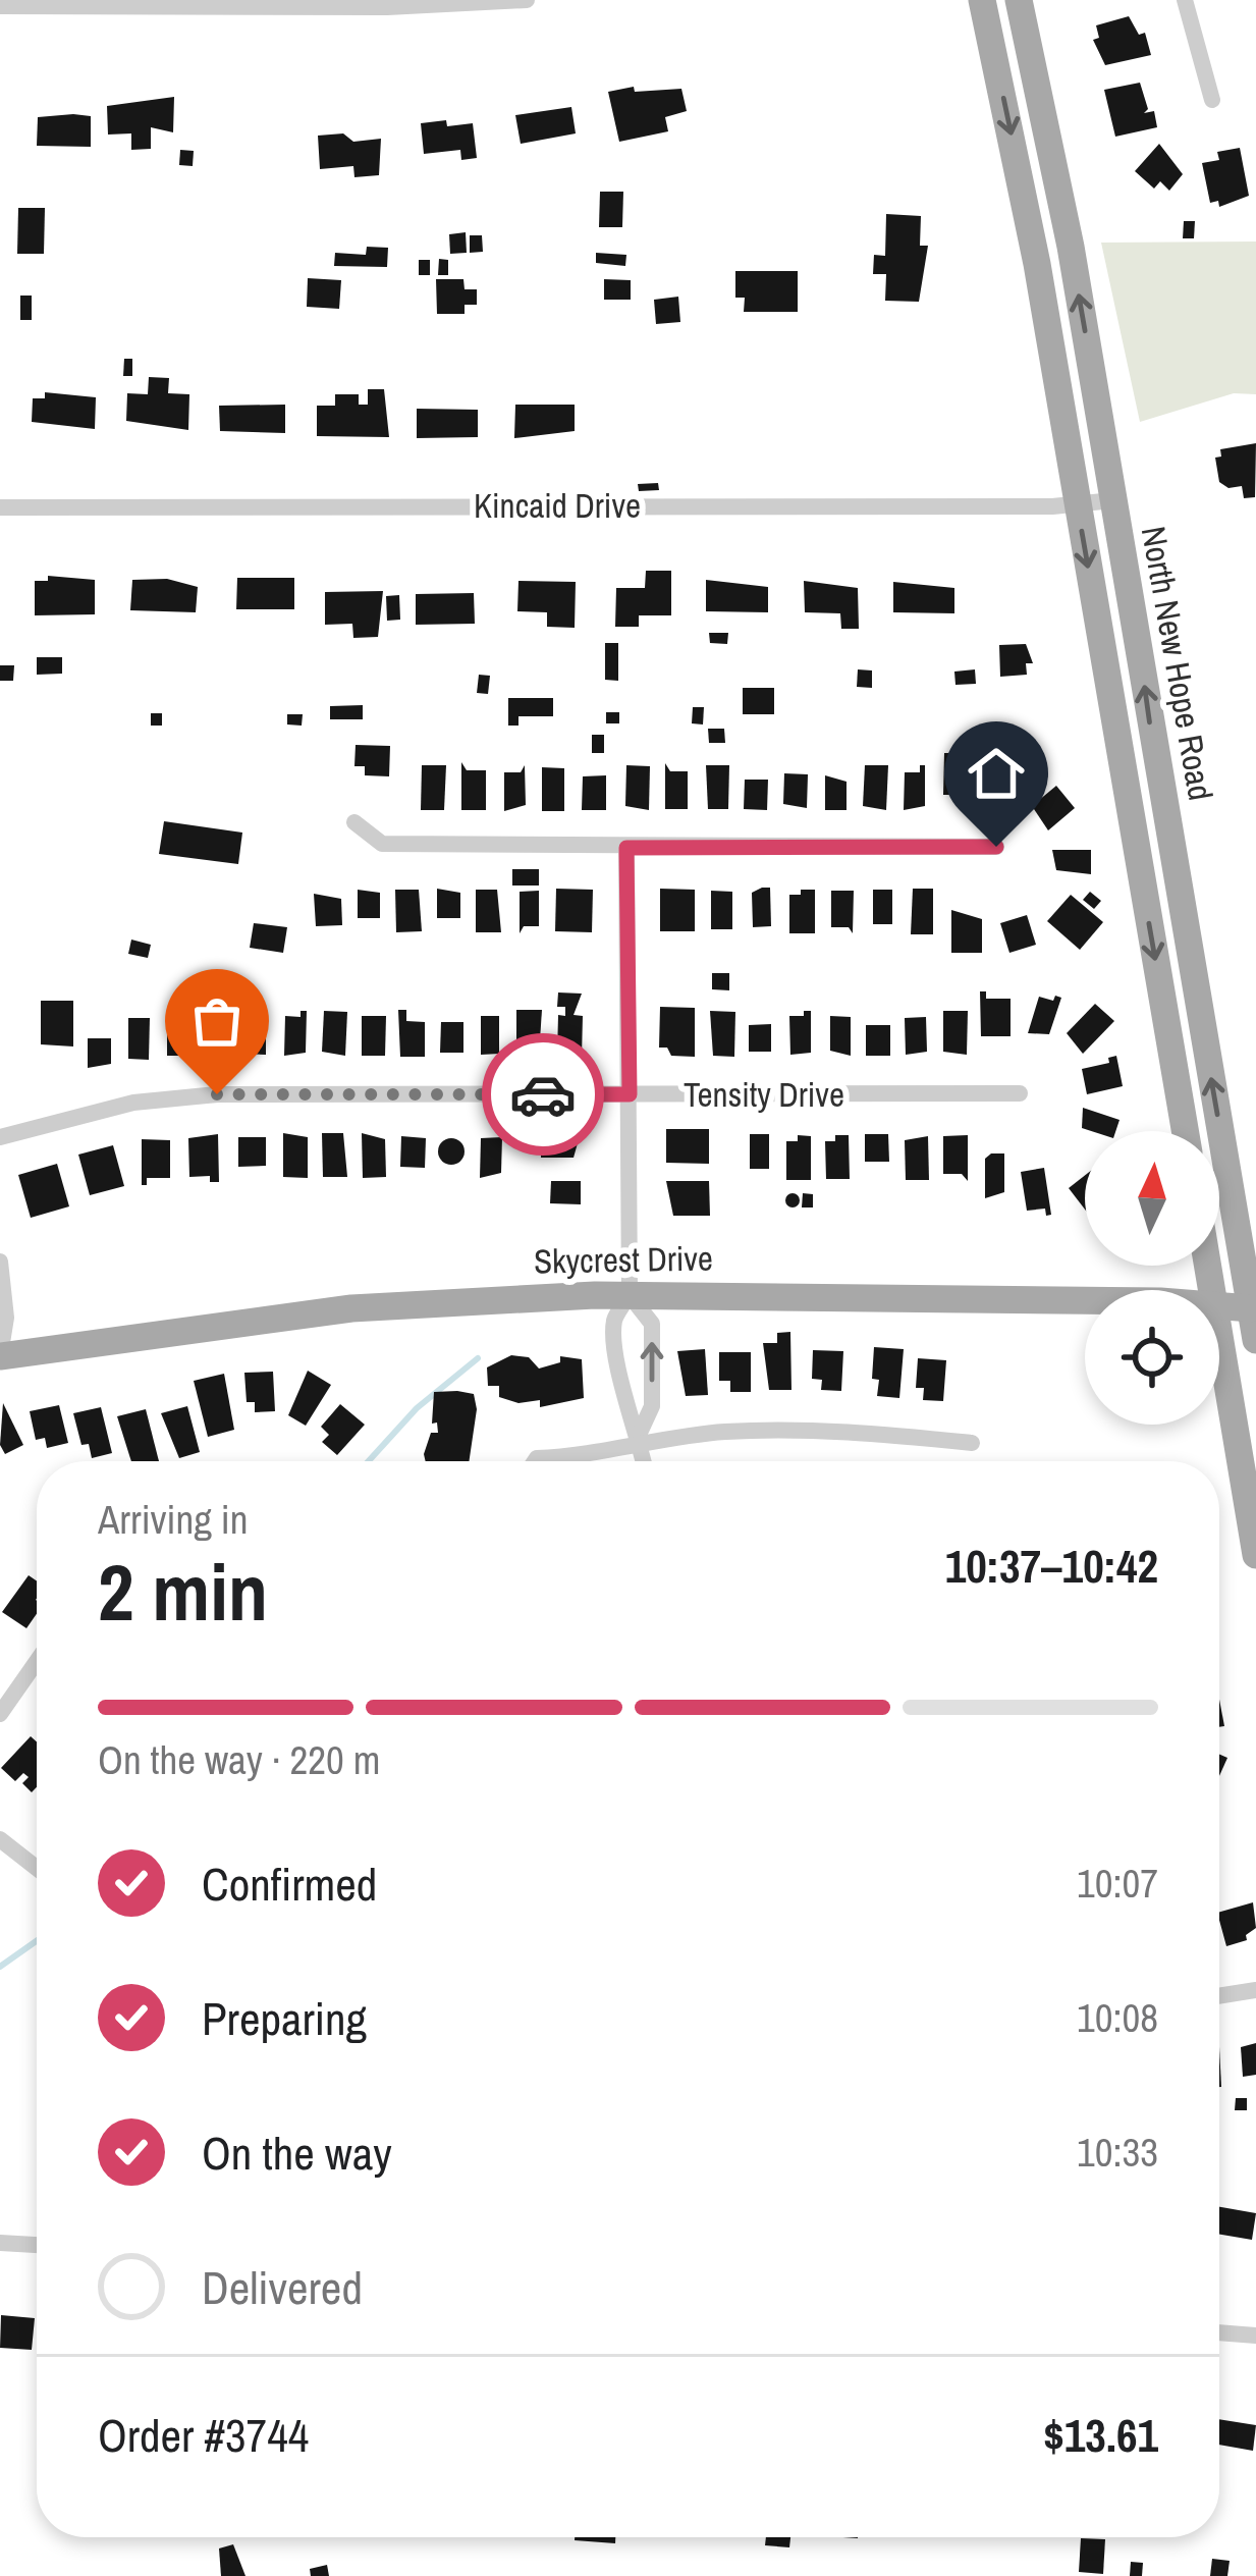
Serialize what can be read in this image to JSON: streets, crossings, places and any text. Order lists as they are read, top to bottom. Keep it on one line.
{"streets":{"main road":["North New Hope Road","Skycrest Drive"],"street":["Kincaid Drive","Tensity Drive"]},"crossings":[["Kincaid Drive","North New Hope Road"],["North New Hope Road","Skycrest Drive"]],"north":"top","page":{"heading":["2 min","Arriving in","10:37–10:42"],"panel":["Order #3744","$13.61"],"bar":"On the way · 220 m","list":[["Confirmed","10:07"],["Preparing","10:08"],["On the way","10:33"],"Delivered"]}}
